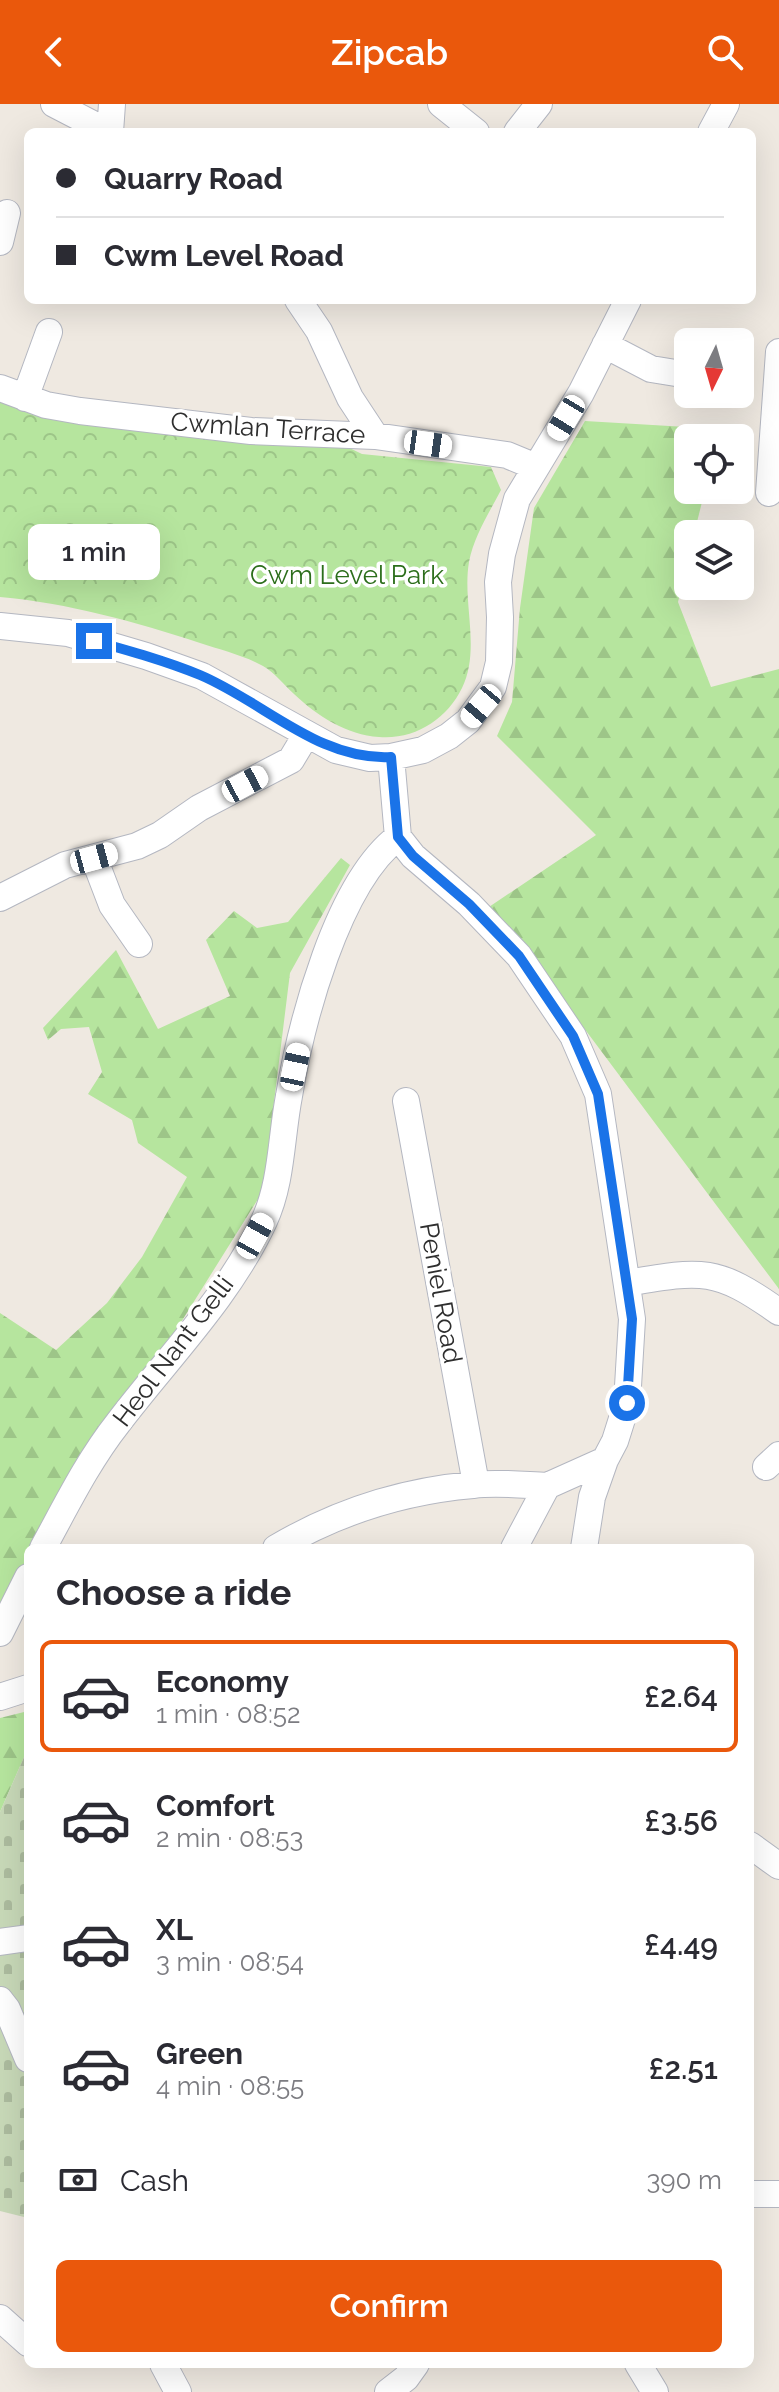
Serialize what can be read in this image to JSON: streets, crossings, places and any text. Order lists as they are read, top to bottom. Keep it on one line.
{"streets":{"street":["Cwmlan Terrace","Peniel Road","Heol Nant Gelli"]},"parks":["Cwm Level Park"],"north":"bottom","page":{"header":"Zipcab","banner":["Quarry Road","Cwm Level Road"],"bubble":"1 min","heading":"Choose a ride","list":[{"name":"Economy","note":"1 min · 08:52","value":"£2.64"},{"name":"Comfort","note":"2 min · 08:53","value":"£3.56"},{"name":"XL","note":"3 min · 08:54","value":"£4.49"},{"name":"Green","note":"4 min · 08:55","value":"£2.51"}],"pay":["Cash","390 m"],"buttons":"Confirm"}}
